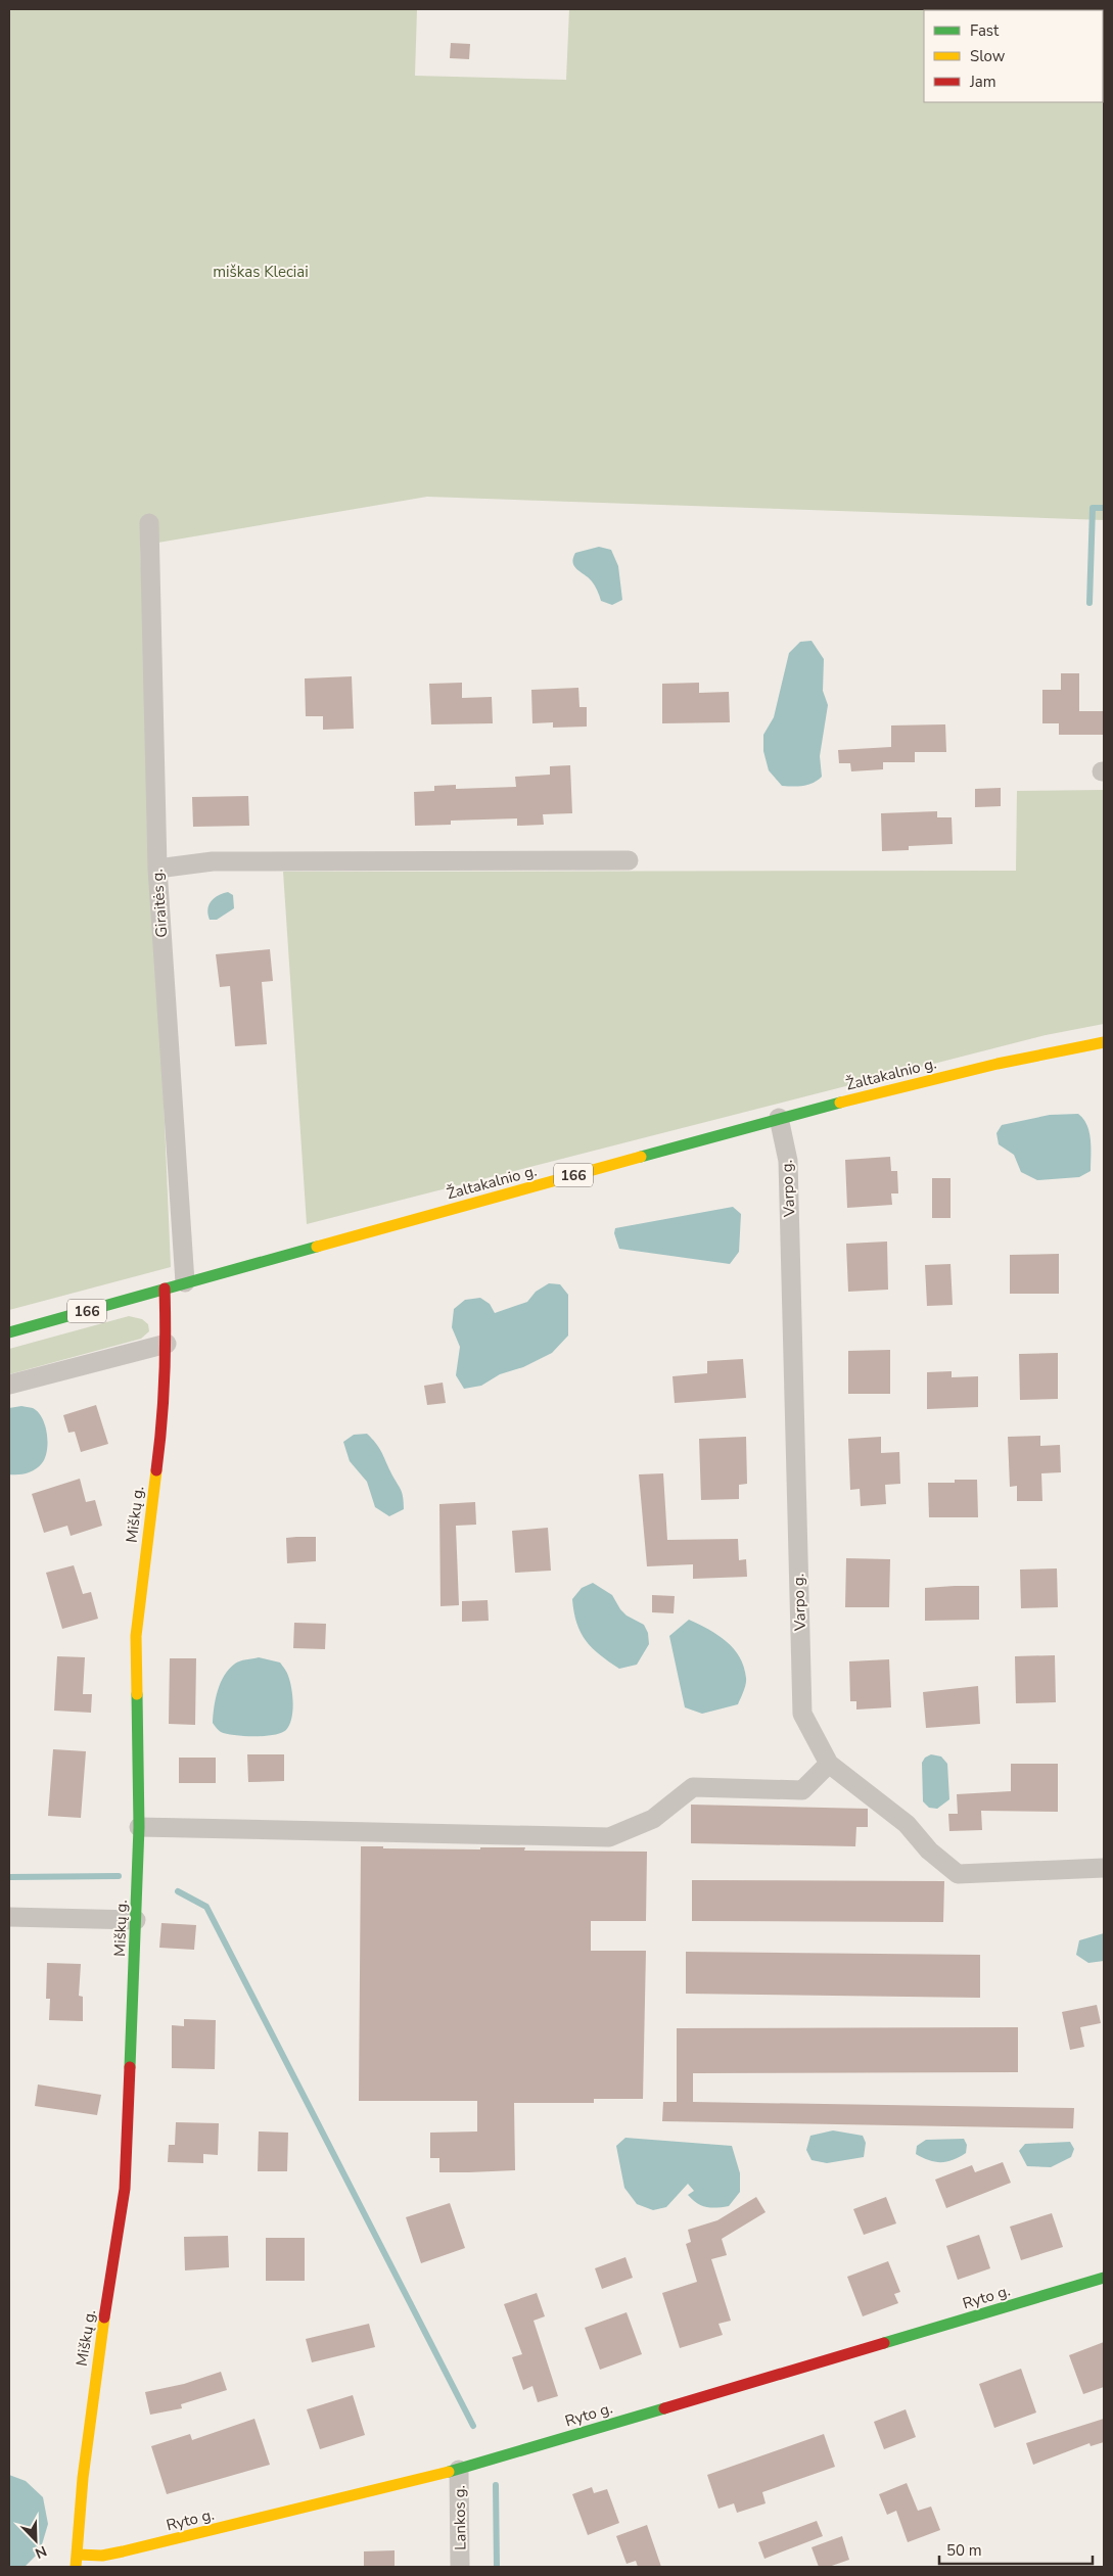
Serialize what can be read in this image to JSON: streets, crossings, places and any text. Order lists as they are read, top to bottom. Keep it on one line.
{"streets":{"street":["Giraitės g.","Žaltakalnio g.","166","Varpo g.","Miškų g.","Ryto g.","Lankos g."]},"crossings":[["Giraitės g.","Žaltakalnio g."],["Žaltakalnio g.","Varpo g."],["Žaltakalnio g.","Miškų g."],["Miškų g.","Ryto g."],["Ryto g.","Lankos g."]],"parks":["miškas Kleciai"],"legend":["Fast","Slow","Jam"],"scale_bar":"50 m","north":"bottom right"}
